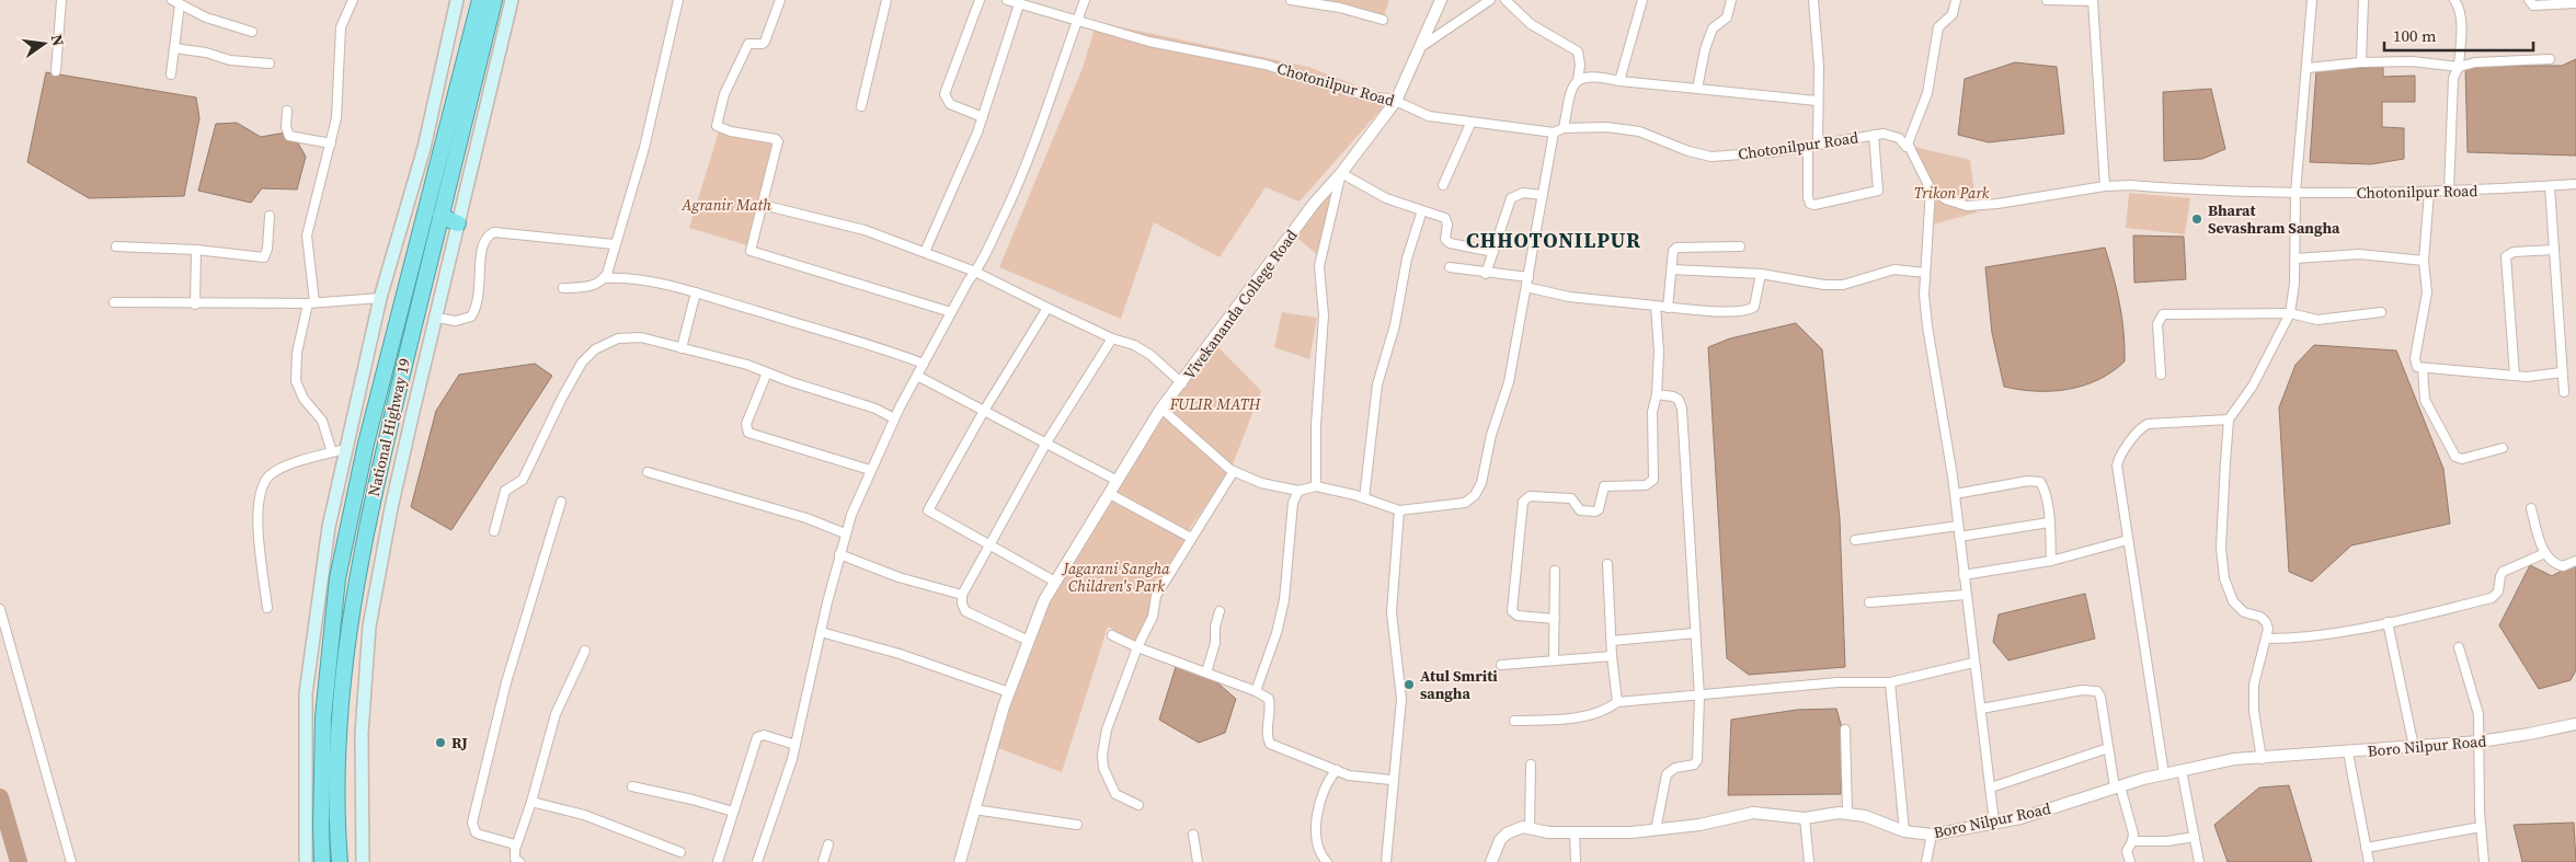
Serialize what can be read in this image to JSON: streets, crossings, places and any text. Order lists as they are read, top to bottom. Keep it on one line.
{"streets":{"highway":["National Highway 19"],"street":["Chotonilpur Road","Vivekananda College Road","Boro Nilpur Road"]},"crossings":[["Chotonilpur Road","Vivekananda College Road"]],"districts":["CHHOTONILPUR"],"parks":["Trikon Park","Agranir Math","FULIR MATH","Jagarani Sangha Children's Park"],"places":["Bharat Sevashram Sangha","Atul Smriti sangha","RJ"],"scale_bar":"100 m","north":"right"}
